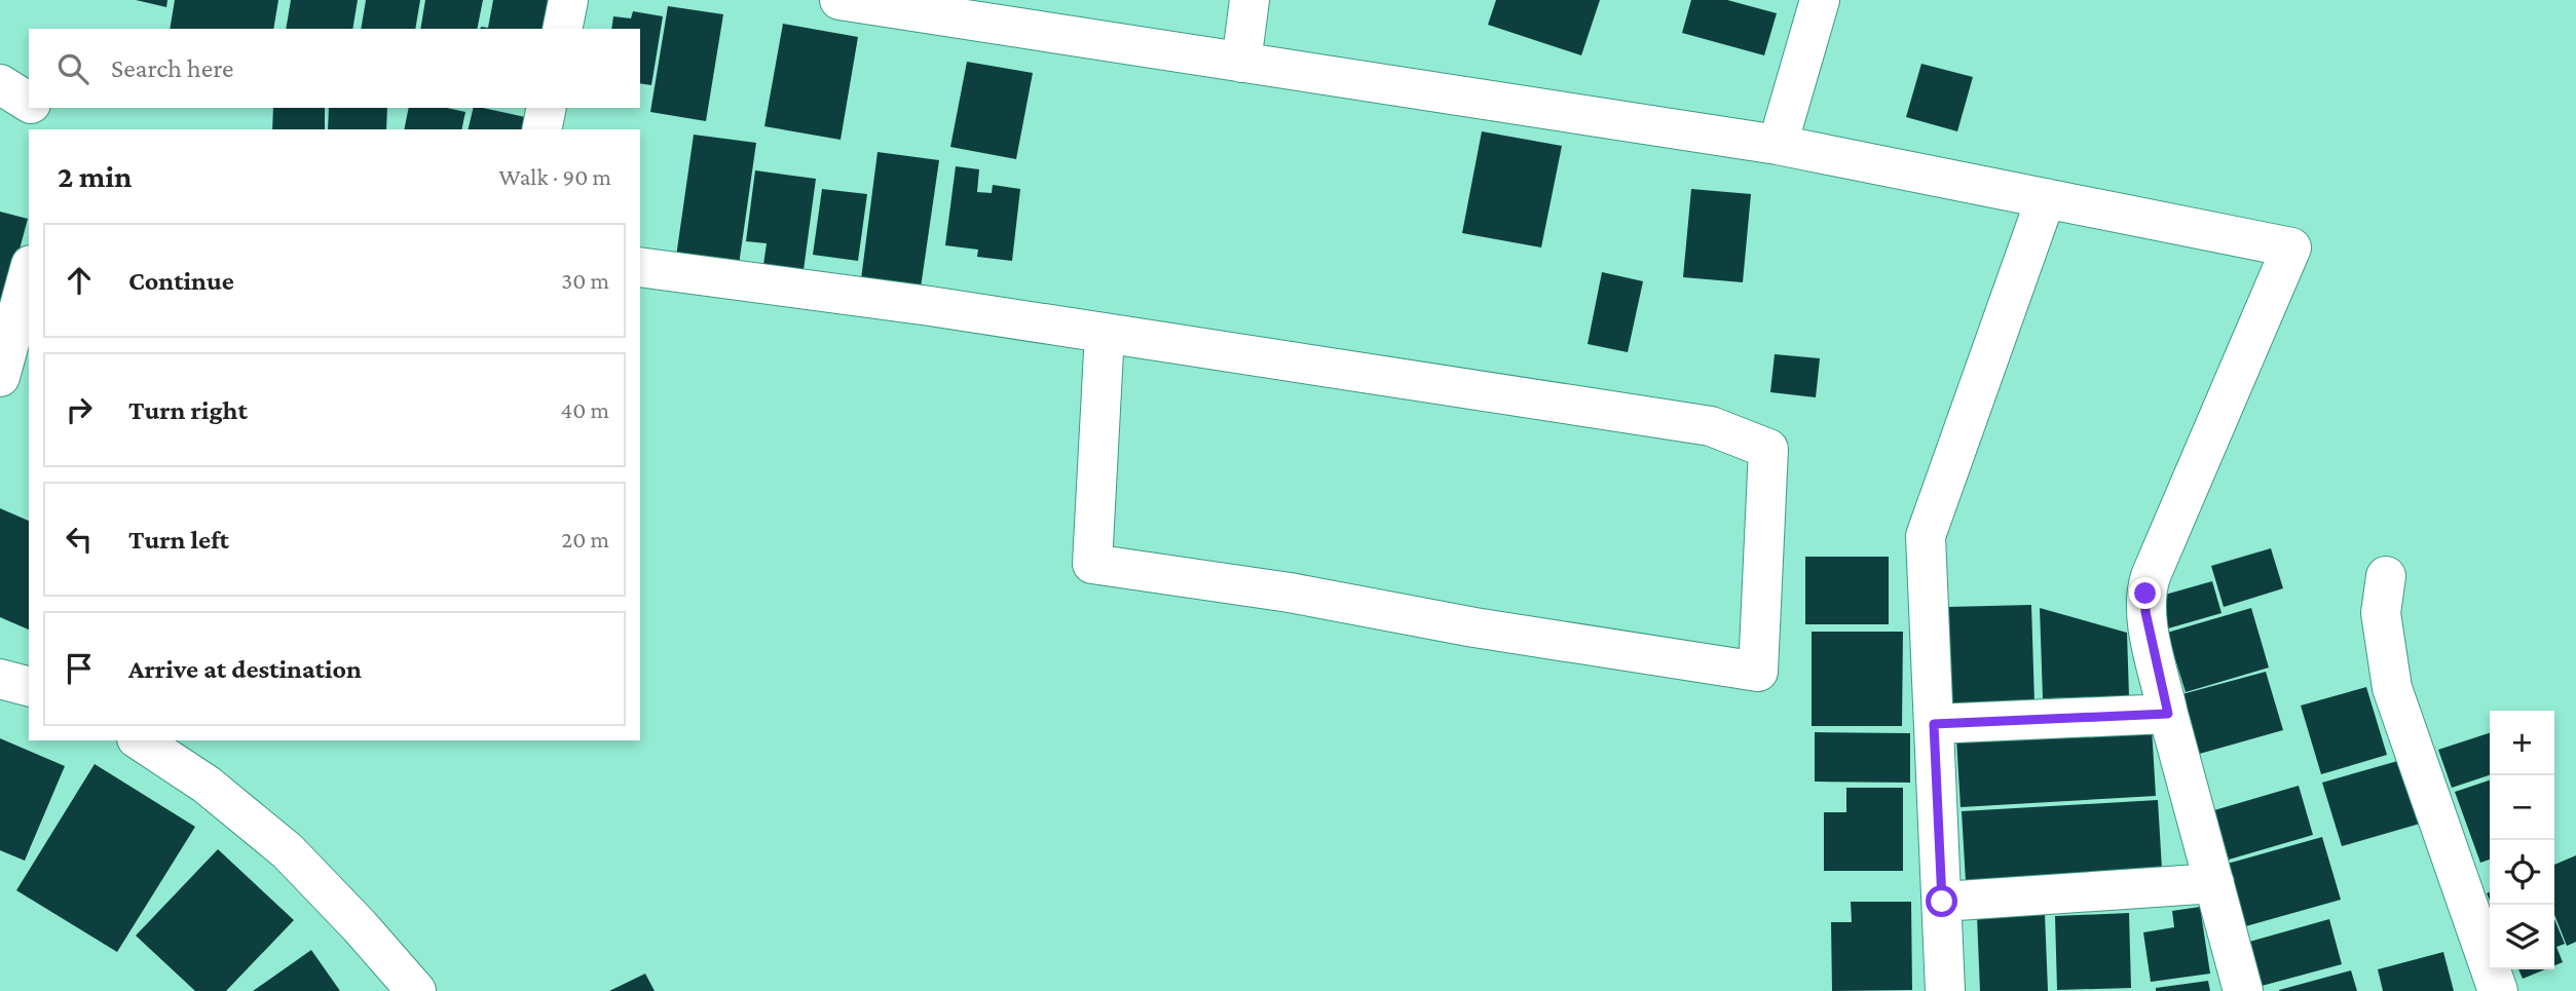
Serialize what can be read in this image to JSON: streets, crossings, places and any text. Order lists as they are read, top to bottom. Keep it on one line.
{"page":{"search":"Search here","heading":["2 min","Walk · 90 m"],"list":[["Continue","30 m"],["Turn right","40 m"],["Turn left","20 m"],"Arrive at destination"],"map_buttons":["+","−"]}}
